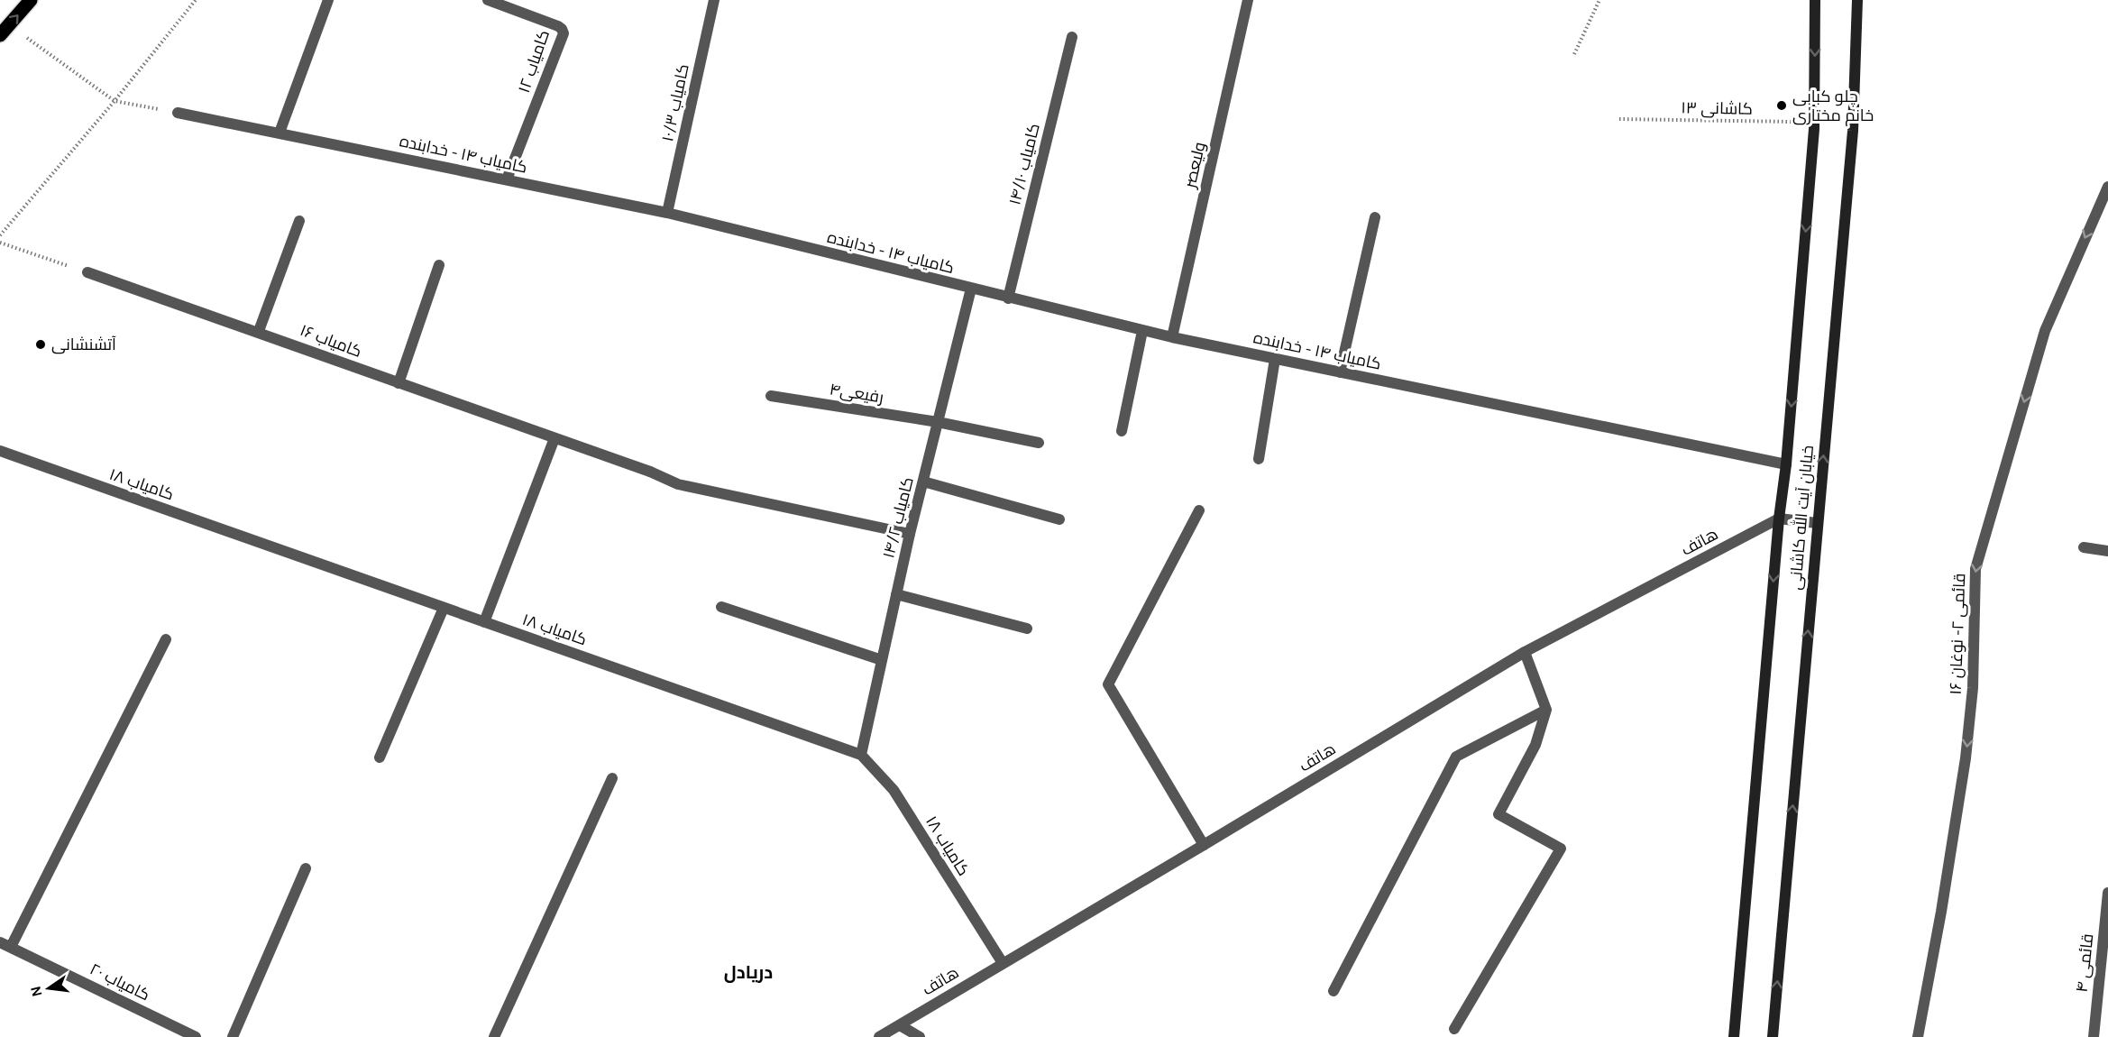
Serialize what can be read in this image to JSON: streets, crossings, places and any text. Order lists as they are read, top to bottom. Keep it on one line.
{"streets":{"main road":["خیابان آیت الله کاشانی"],"street":["کامیاب ۱۲","کامیاب ۱۰/۳","کامیاب ۱۴ - خدابنده","کامیاب ۱۴/۱۰","ولیعصر","کامیاب ۱۶","رفیعی۴","کامیاب ۱۸","کامیاب ۱۴/۲","هاتف","قائمی ۲- نوغان ۱۶","قائمی ۴","کامیاب ۲۰"],"path":["کاشانی ۱۳"]},"crossings":[["کامیاب ۱۲","کامیاب ۱۴ - خدابنده"],["کامیاب ۱۰/۳","کامیاب ۱۴ - خدابنده"],["کاشانی ۱۳","خیابان آیت الله کاشانی"],["کامیاب ۱۴ - خدابنده","کامیاب ۱۴/۱۰"],["کامیاب ۱۴ - خدابنده","ولیعصر"],["کامیاب ۱۴ - خدابنده","کامیاب ۱۴/۲"],["کامیاب ۱۴ - خدابنده","خیابان آیت الله کاشانی"],["کامیاب ۱۶","کامیاب ۱۴/۲"],["رفیعی۴","کامیاب ۱۴/۲"],["کامیاب ۱۸","کامیاب ۱۴/۲"],["کامیاب ۱۸","هاتف"],["خیابان آیت الله کاشانی","هاتف"]],"one_way":["قائمی ۲- نوغان ۱۶"],"districts":["دریادل"],"places":["چلو کبابی خانم مختاری","آتشنشانی"],"north":"left"}
